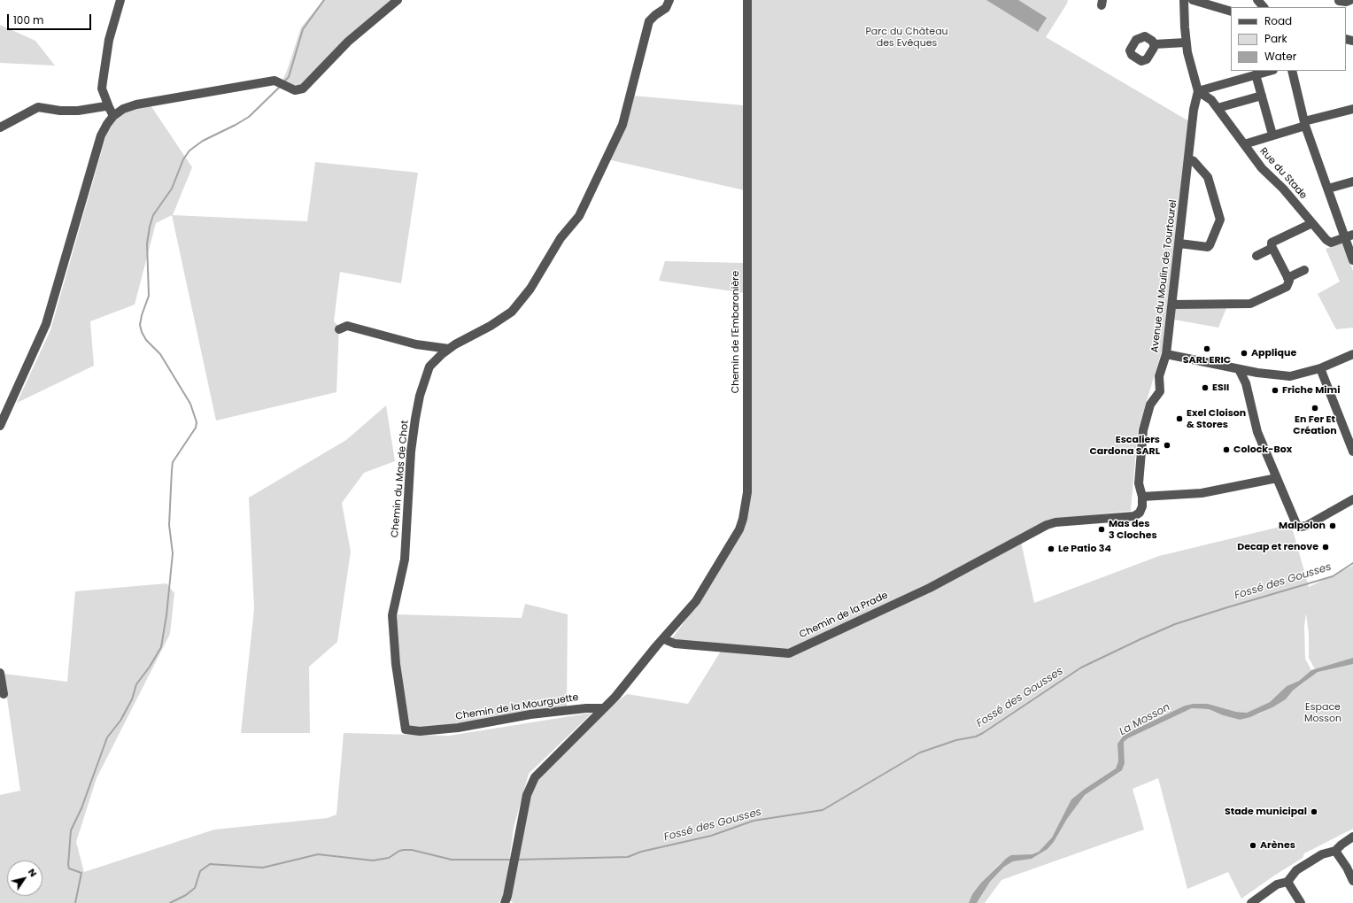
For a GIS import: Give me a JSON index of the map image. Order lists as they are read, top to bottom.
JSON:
{
  "streets": {
    "street": [
      "Rue du Stade",
      "Avenue du Moulin de Tourtourel",
      "Chemin de l'Embaronière",
      "Chemin du Mas de Chot",
      "Chemin de la Prade",
      "Chemin de la Mourguette"
    ]
  },
  "crossings": [
    ["Rue du Stade", "Avenue du Moulin de Tourtourel"],
    ["Avenue du Moulin de Tourtourel", "Chemin de la Prade"],
    ["Chemin de l'Embaronière", "Chemin de la Prade"],
    ["Chemin du Mas de Chot", "Chemin de la Mourguette"]
  ],
  "water": ["Fossé des Gousses", "La Mosson"],
  "parks": ["Parc du Château des Evêques", "Espace Mosson"],
  "places": [
    "SARL ERIC",
    "Applique",
    "ESII",
    "Friche Mimi",
    "En Fer Et Création",
    "Exel Cloison & Stores",
    "Escaliers Cardona SARL",
    "Colock-Box",
    "Malpolon",
    "Mas des 3 Cloches",
    "Decap et renove",
    "Le Patio 34",
    "Stade municipal",
    "Arènes"
  ],
  "legend": ["Road", "Park", "Water"],
  "scale_bar": "100 m",
  "north": "top right"
}
